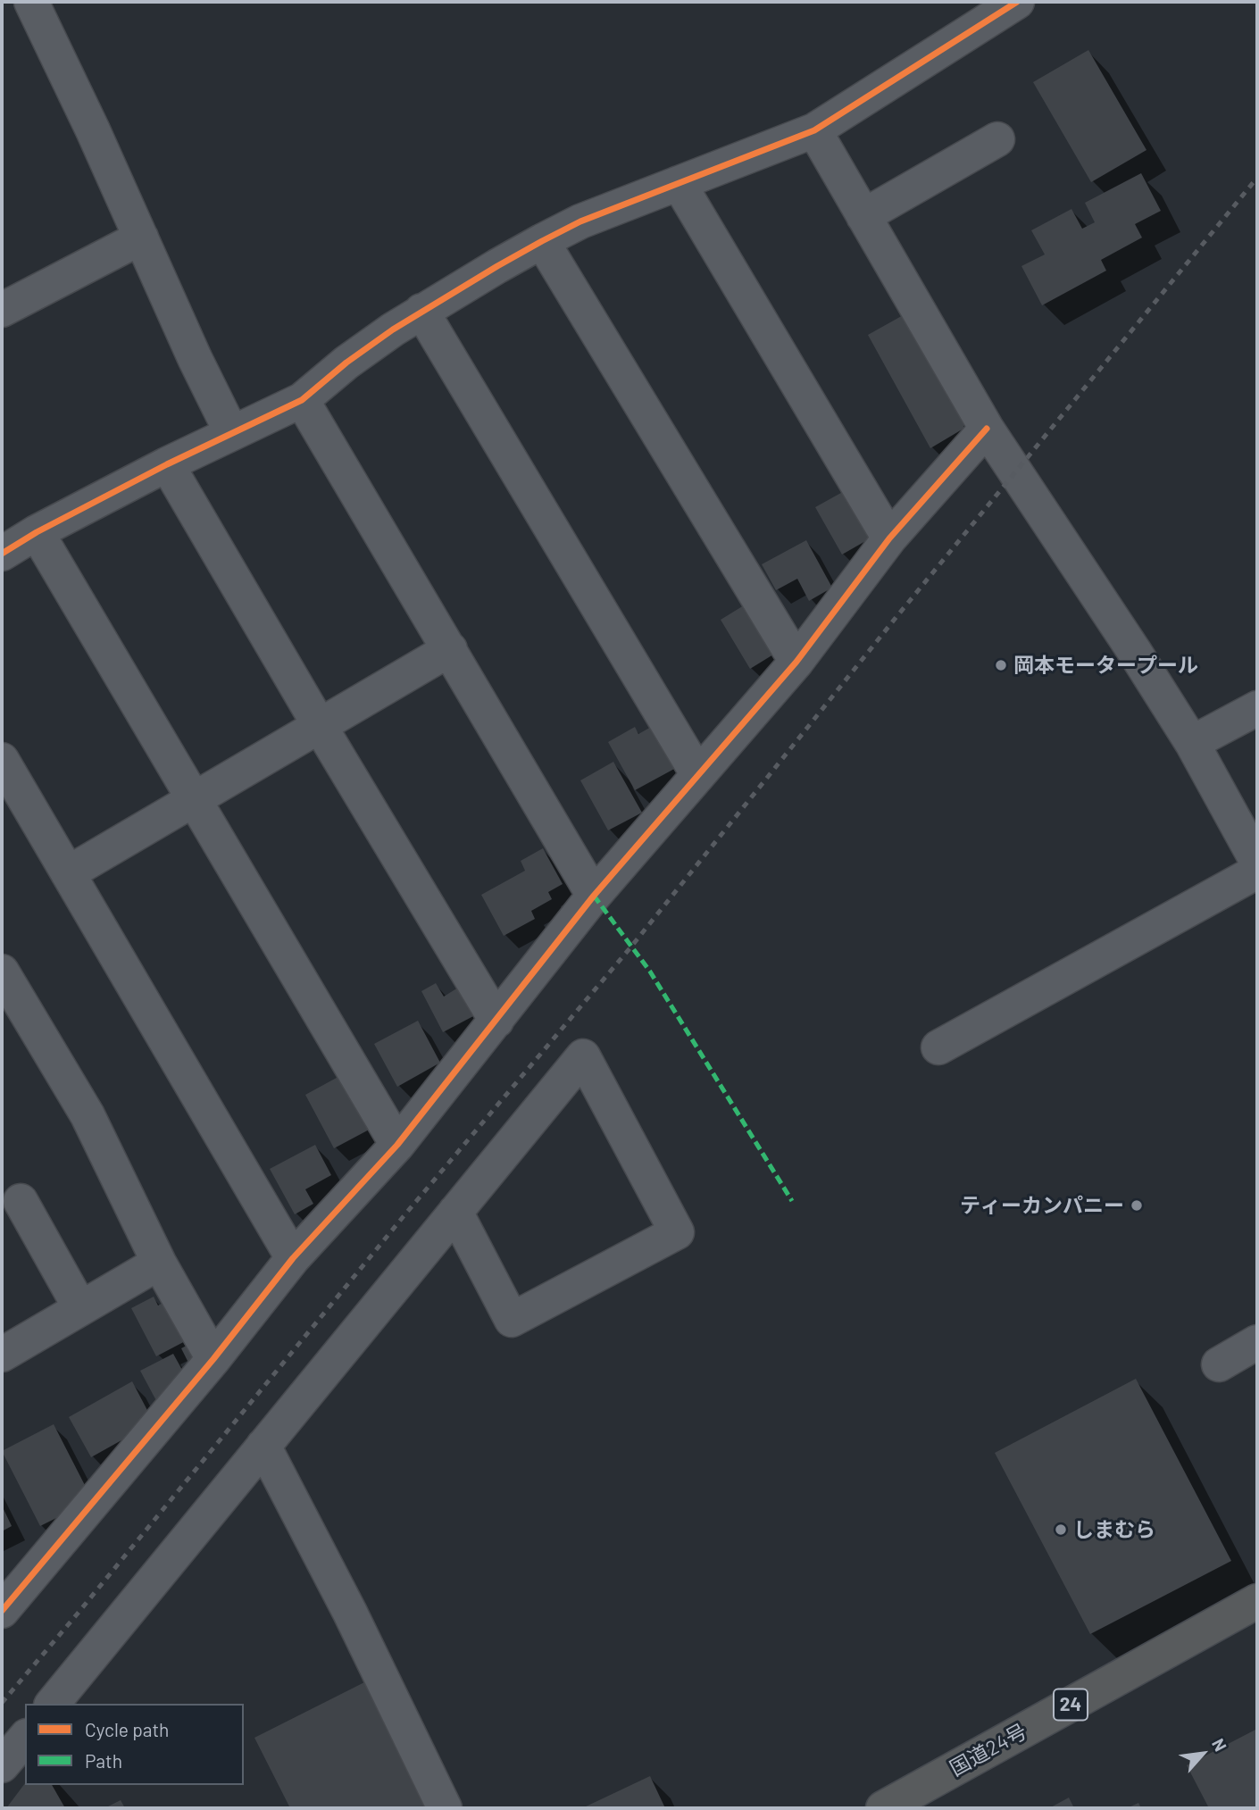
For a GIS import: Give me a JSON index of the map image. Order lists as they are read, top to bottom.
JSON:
{
  "streets": {
    "highway": ["24", "国道24号"]
  },
  "places": ["岡本モータープール", "ティーカンパニー", "しまむら"],
  "legend": ["Cycle path", "Path"],
  "north": "top right"
}
